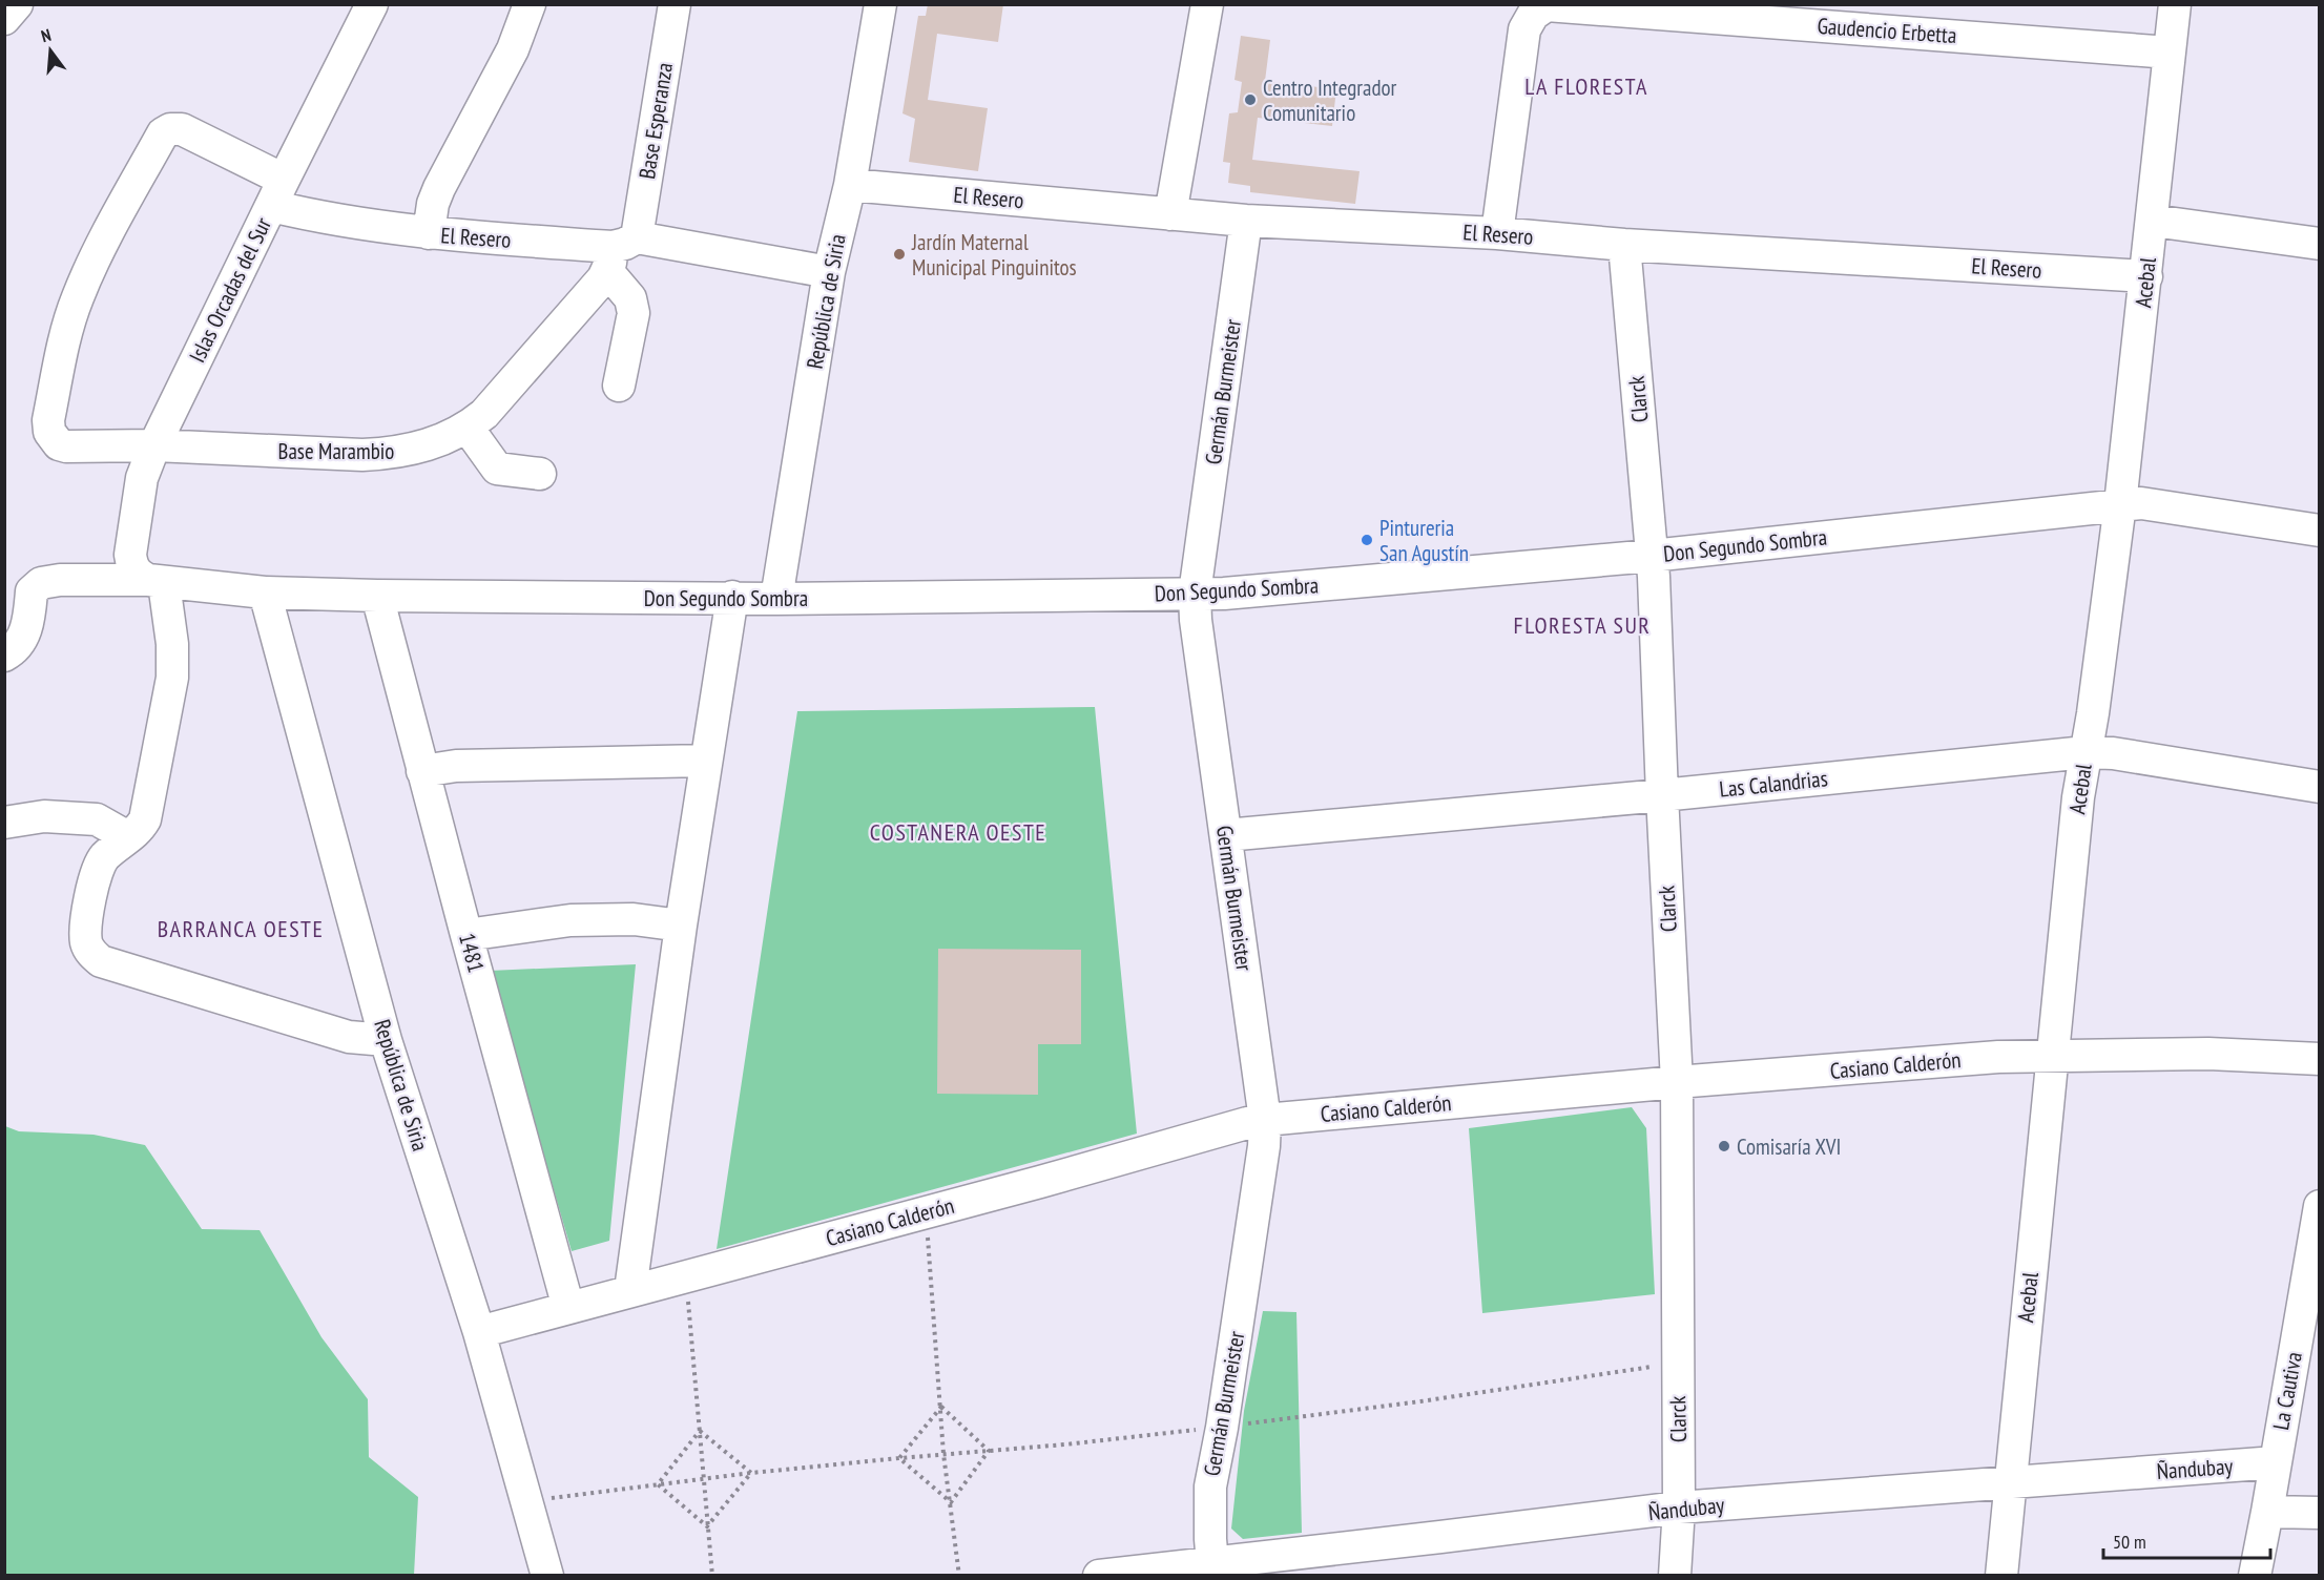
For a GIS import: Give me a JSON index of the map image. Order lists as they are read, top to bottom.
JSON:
{
  "streets": {
    "street": [
      "Gaudencio Erbetta",
      "Base Esperanza",
      "El Resero",
      "Acebal",
      "Islas Orcadas del Sur",
      "República de Siria",
      "Germán Burmeister",
      "Clarck",
      "Base Marambio",
      "Don Segundo Sombra",
      "Las Calandrias",
      "1481",
      "Casiano Calderón",
      "La Cautiva",
      "Ñandubay"
    ]
  },
  "crossings": [
    ["Gaudencio Erbetta", "El Resero"],
    ["Gaudencio Erbetta", "Acebal"],
    ["Base Esperanza", "El Resero"],
    ["Base Esperanza", "Base Marambio"],
    ["El Resero", "Acebal"],
    ["El Resero", "Islas Orcadas del Sur"],
    ["El Resero", "República de Siria"],
    ["El Resero", "Germán Burmeister"],
    ["El Resero", "Clarck"],
    ["El Resero", "Base Marambio"],
    ["Acebal", "Don Segundo Sombra"],
    ["Acebal", "Las Calandrias"],
    ["Acebal", "Casiano Calderón"],
    ["Acebal", "Ñandubay"],
    ["Islas Orcadas del Sur", "Base Marambio"],
    ["Islas Orcadas del Sur", "Don Segundo Sombra"],
    ["República de Siria", "Don Segundo Sombra"],
    ["República de Siria", "Casiano Calderón"],
    ["Germán Burmeister", "Don Segundo Sombra"],
    ["Germán Burmeister", "Las Calandrias"],
    ["Germán Burmeister", "Casiano Calderón"],
    ["Germán Burmeister", "Ñandubay"],
    ["Clarck", "Don Segundo Sombra"],
    ["Clarck", "Las Calandrias"],
    ["Clarck", "Casiano Calderón"],
    ["Clarck", "Ñandubay"],
    ["Don Segundo Sombra", "1481"],
    ["1481", "Casiano Calderón"],
    ["La Cautiva", "Ñandubay"]
  ],
  "districts": [
    "LA FLORESTA",
    "FLORESTA SUR",
    "COSTANERA OESTE",
    "BARRANCA OESTE"
  ],
  "places": [
    "Centro Integrador Comunitario",
    "Jardín Maternal Municipal Pinguinitos",
    "Pintureria San Agustín",
    "Comisaría XVI"
  ],
  "scale_bar": "50 m",
  "north": "top"
}
